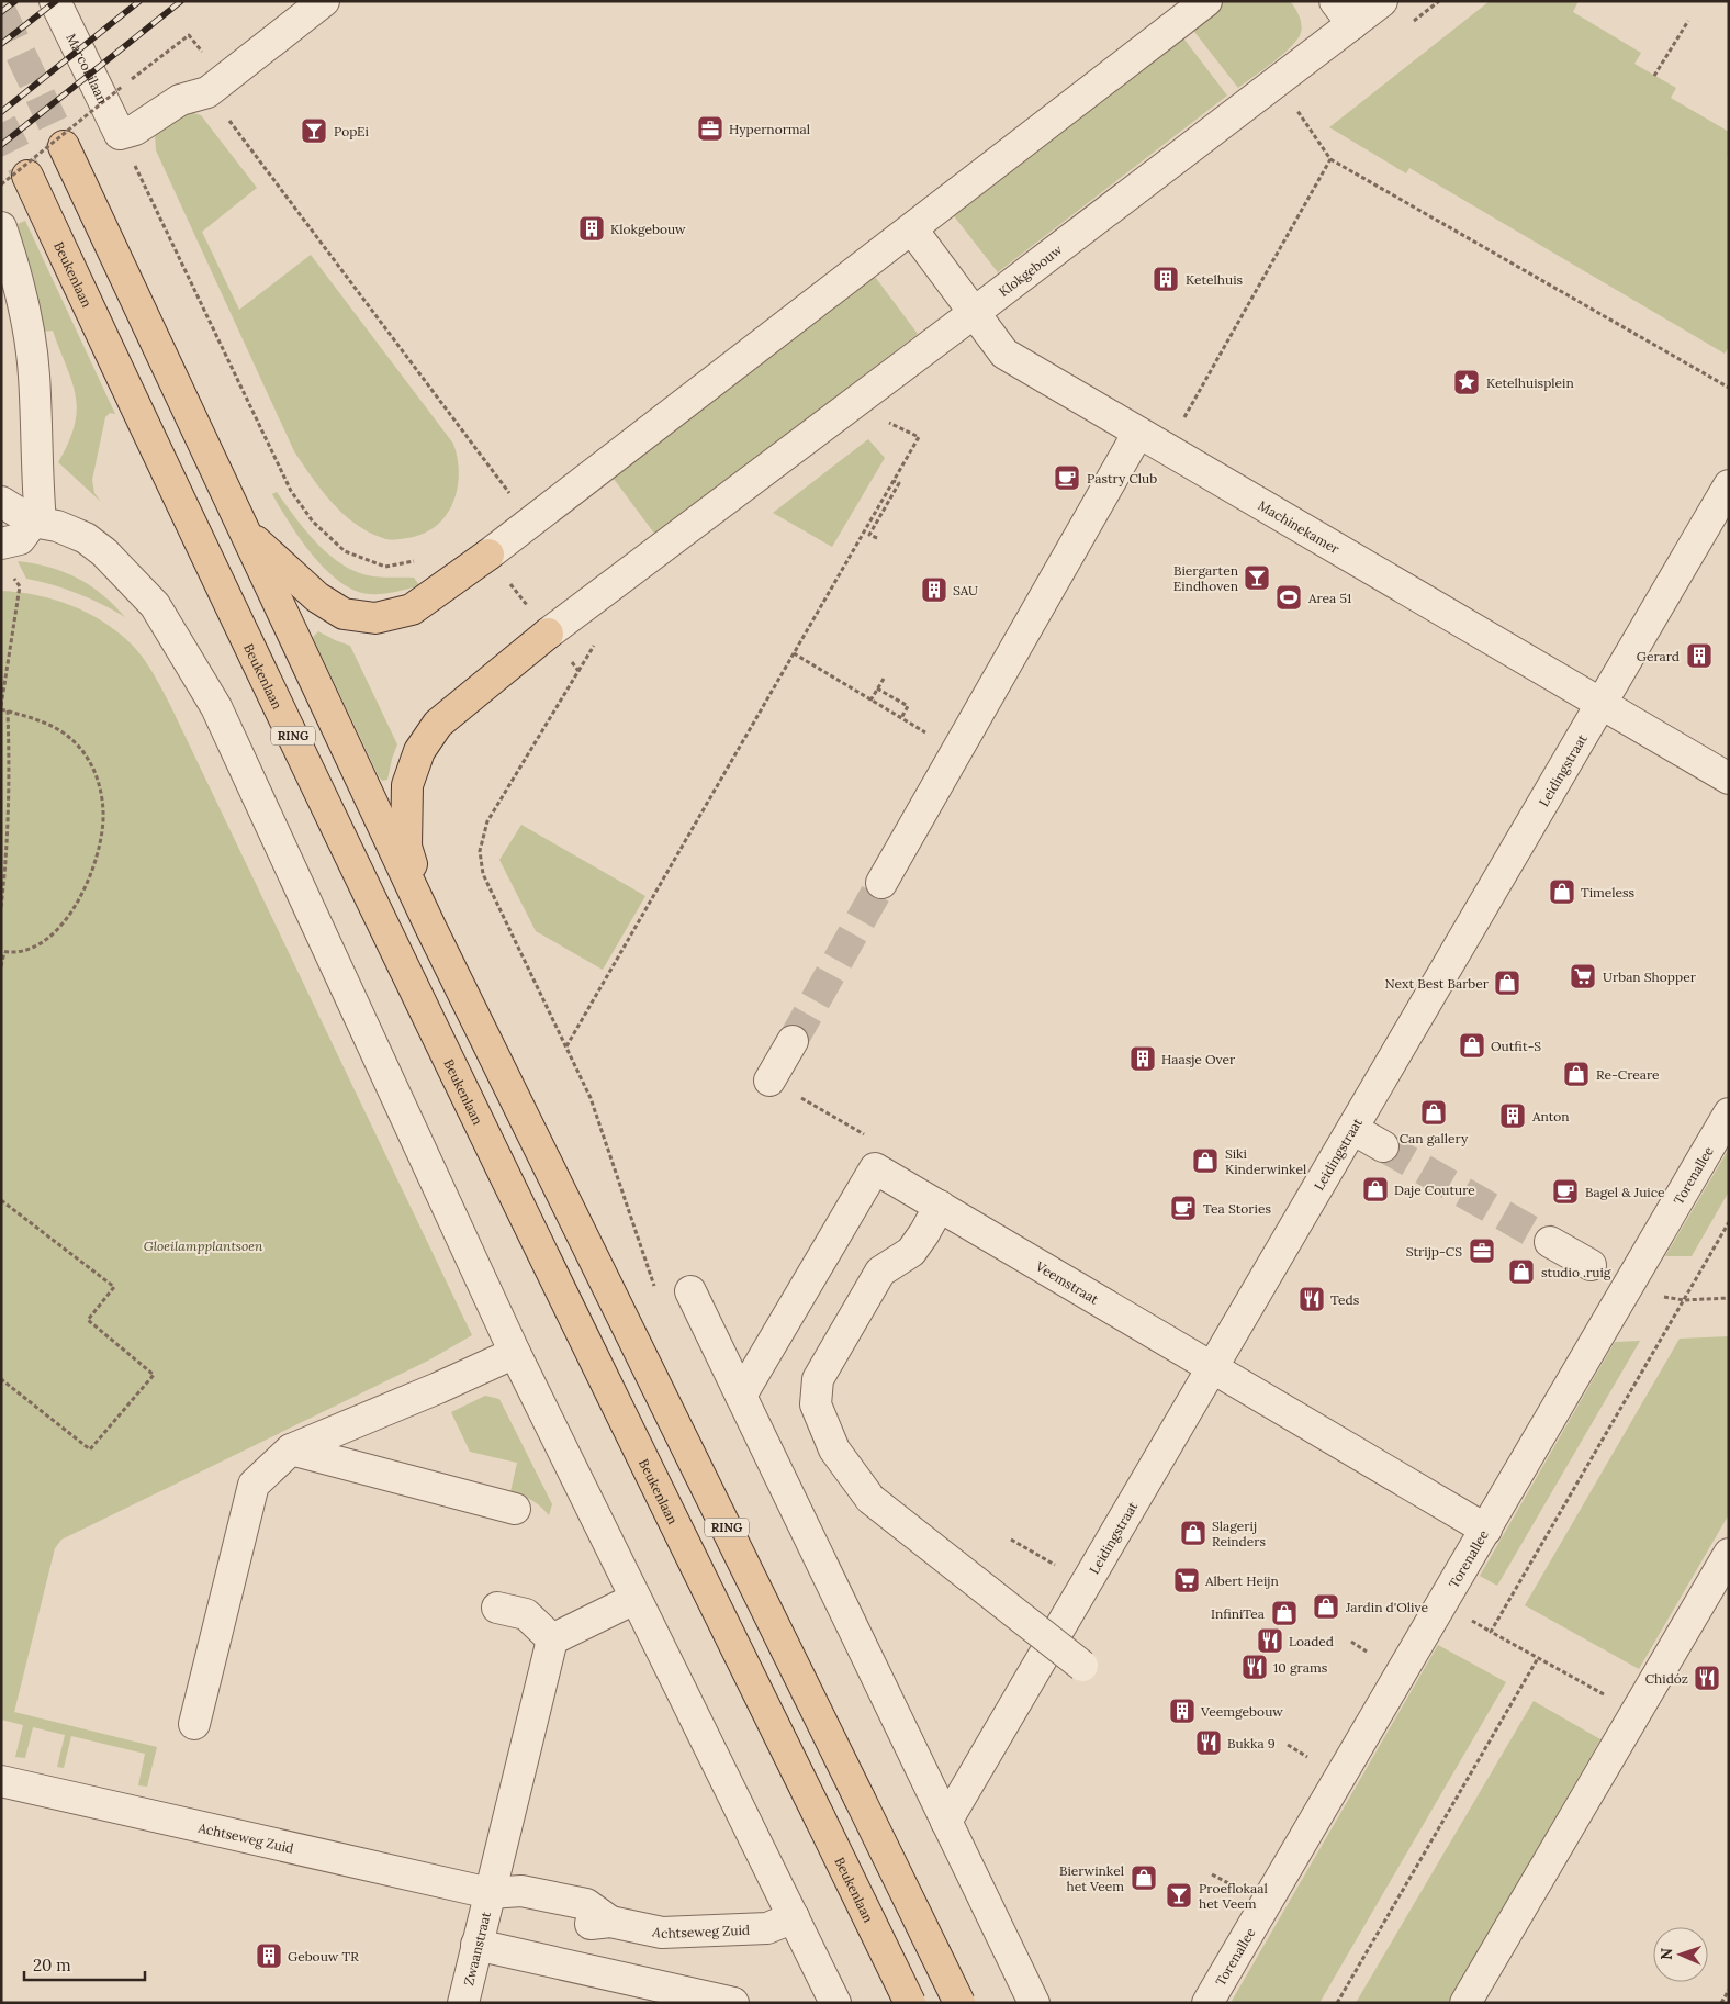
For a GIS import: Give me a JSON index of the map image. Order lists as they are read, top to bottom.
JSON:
{
  "streets": {
    "main road": ["Beukenlaan", "RING"],
    "street": [
      "Marconilaan",
      "Klokgebouw",
      "Machinekamer",
      "Leidingstraat",
      "Torenallee",
      "Veemstraat",
      "Achtseweg Zuid",
      "Zwaanstraat"
    ]
  },
  "crossings": [
    ["Klokgebouw", "Machinekamer"],
    ["Machinekamer", "Leidingstraat"],
    ["Leidingstraat", "Veemstraat"],
    ["Torenallee", "Veemstraat"],
    ["Achtseweg Zuid", "Zwaanstraat"]
  ],
  "parks": ["Gloeilampplantsoen"],
  "places": {
    "office": ["Hypernormal", "Strijp-CS"],
    "bar": ["PopEi", "Biergarten Eindhoven", "Proeflokaal het Veem"],
    "building": [
      "Klokgebouw",
      "Ketelhuis",
      "SAU",
      "Gerard",
      "Haasje Over",
      "Anton",
      "Veemgebouw",
      "Gebouw TR"
    ],
    "place": ["Ketelhuisplein"],
    "cafe": ["Pastry Club", "Bagel & Juice", "Tea Stories"],
    "sports": ["Area 51"],
    "shop": [
      "Timeless",
      "Next Best Barber",
      "Outfit-S",
      "Re-Creare",
      "Can gallery",
      "Siki Kinderwinkel",
      "Daje Couture",
      "studio .ruig",
      "Slagerij Reinders",
      "Jardin d'Olive",
      "InfiniTea",
      "Bierwinkel het Veem"
    ],
    "supermarket": ["Urban Shopper", "Albert Heijn"],
    "restaurant": [
      "Teds",
      "Loaded",
      "10 grams",
      "Chidóz",
      "Bukka 9"
    ]
  },
  "scale_bar": "20 m",
  "north": "left"
}
